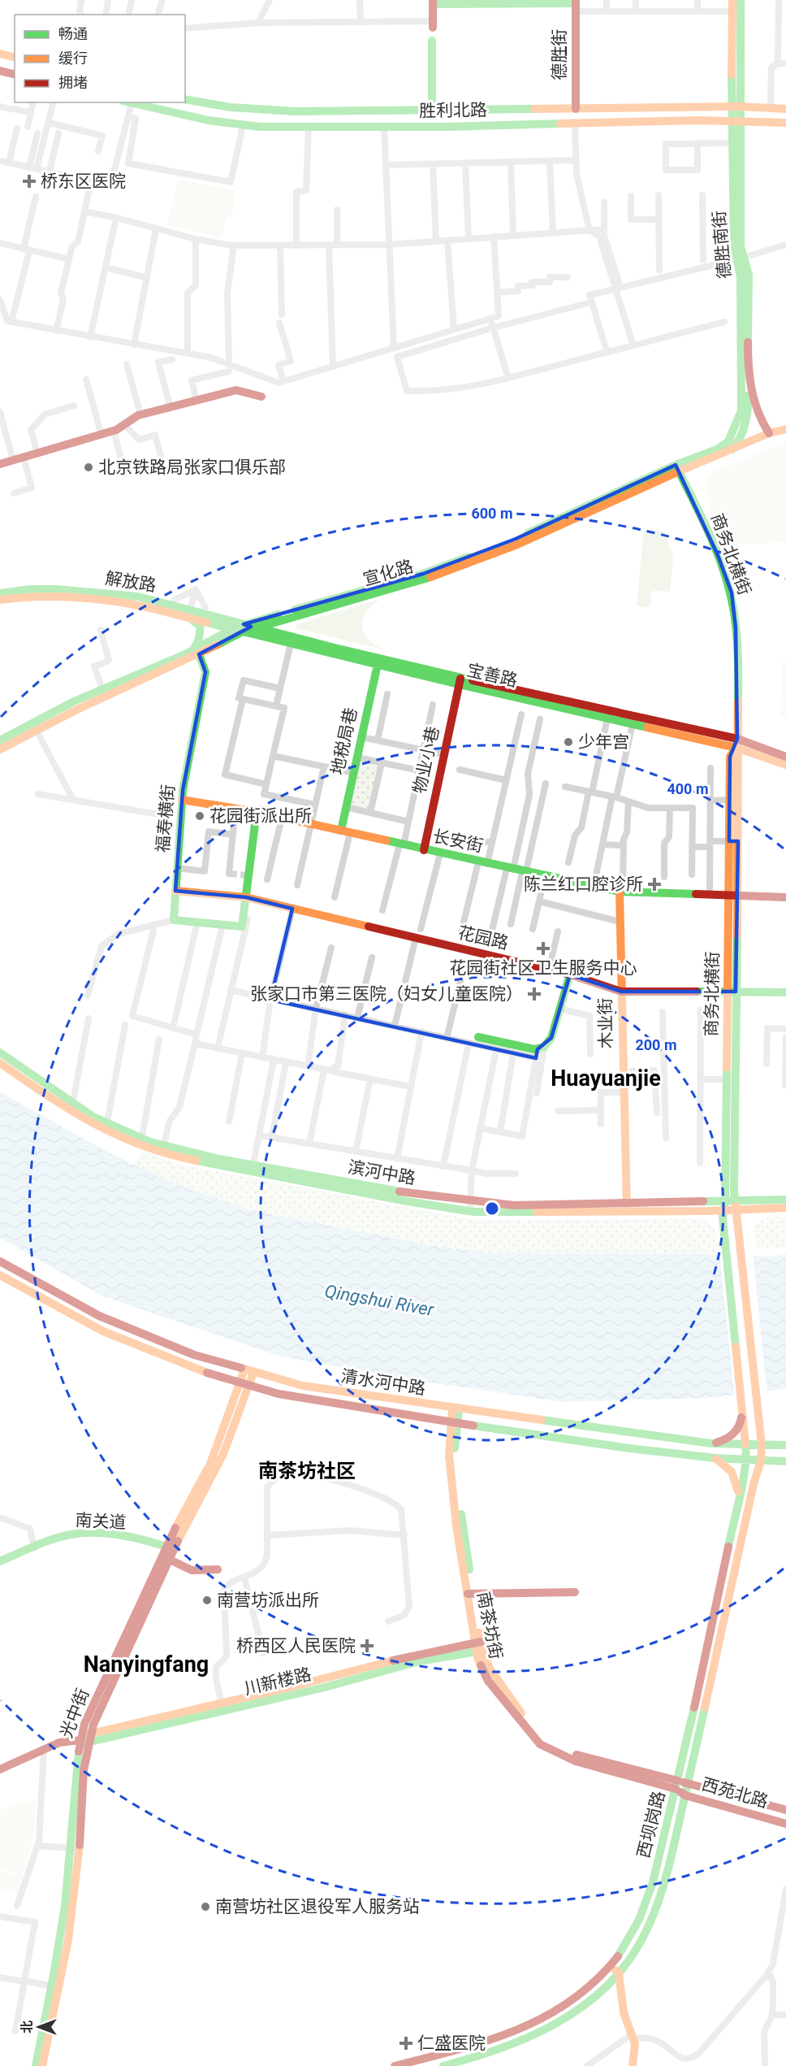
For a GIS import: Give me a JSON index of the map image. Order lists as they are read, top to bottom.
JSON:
{
  "streets": {
    "main road": [
      "德胜街",
      "胜利北路",
      "德胜南街",
      "商务北横街",
      "宣化路",
      "解放路",
      "宝善路",
      "地税局巷",
      "物业小巷",
      "福寿横街",
      "长安街",
      "花园路",
      "木业街",
      "滨河中路",
      "清水河中路",
      "南关道",
      "南茶坊街",
      "川新楼路",
      "光中街",
      "西苑北路",
      "西坝岗路"
    ]
  },
  "crossings": [
    ["德胜街", "胜利北路"],
    ["胜利北路", "德胜南街"],
    ["德胜南街", "宣化路"],
    ["商务北横街", "宣化路"],
    ["商务北横街", "宝善路"],
    ["商务北横街", "长安街"],
    ["商务北横街", "花园路"],
    ["商务北横街", "滨河中路"],
    ["宣化路", "解放路"],
    ["宣化路", "宝善路"],
    ["宣化路", "福寿横街"],
    ["解放路", "宝善路"],
    ["宝善路", "地税局巷"],
    ["宝善路", "物业小巷"],
    ["地税局巷", "长安街"],
    ["物业小巷", "长安街"],
    ["福寿横街", "长安街"],
    ["福寿横街", "花园路"],
    ["长安街", "木业街"],
    ["花园路", "木业街"],
    ["木业街", "滨河中路"],
    ["清水河中路", "南茶坊街"],
    ["清水河中路", "光中街"],
    ["清水河中路", "西坝岗路"],
    ["南关道", "光中街"],
    ["南茶坊街", "川新楼路"],
    ["南茶坊街", "西苑北路"],
    ["南茶坊街", "西坝岗路"],
    ["川新楼路", "光中街"],
    ["西苑北路", "西坝岗路"]
  ],
  "districts": ["Huayuanjie", "南茶坊社区", "Nanyingfang"],
  "water": ["Qingshui River"],
  "places": {
    "health": [
      "桥东区医院",
      "陈兰红口腔诊所",
      "花园街社区卫生服务中心",
      "张家口市第三医院（妇女儿童医院）",
      "桥西区人民医院",
      "仁盛医院"
    ],
    "other": [
      "北京铁路局张家口俱乐部",
      "少年宫",
      "花园街派出所",
      "南营坊派出所",
      "南营坊社区退役军人服务站"
    ]
  },
  "legend": ["畅通", "缓行", "拥堵"],
  "north": "left",
  "rings": ["600 m", "400 m", "200 m"]
}
